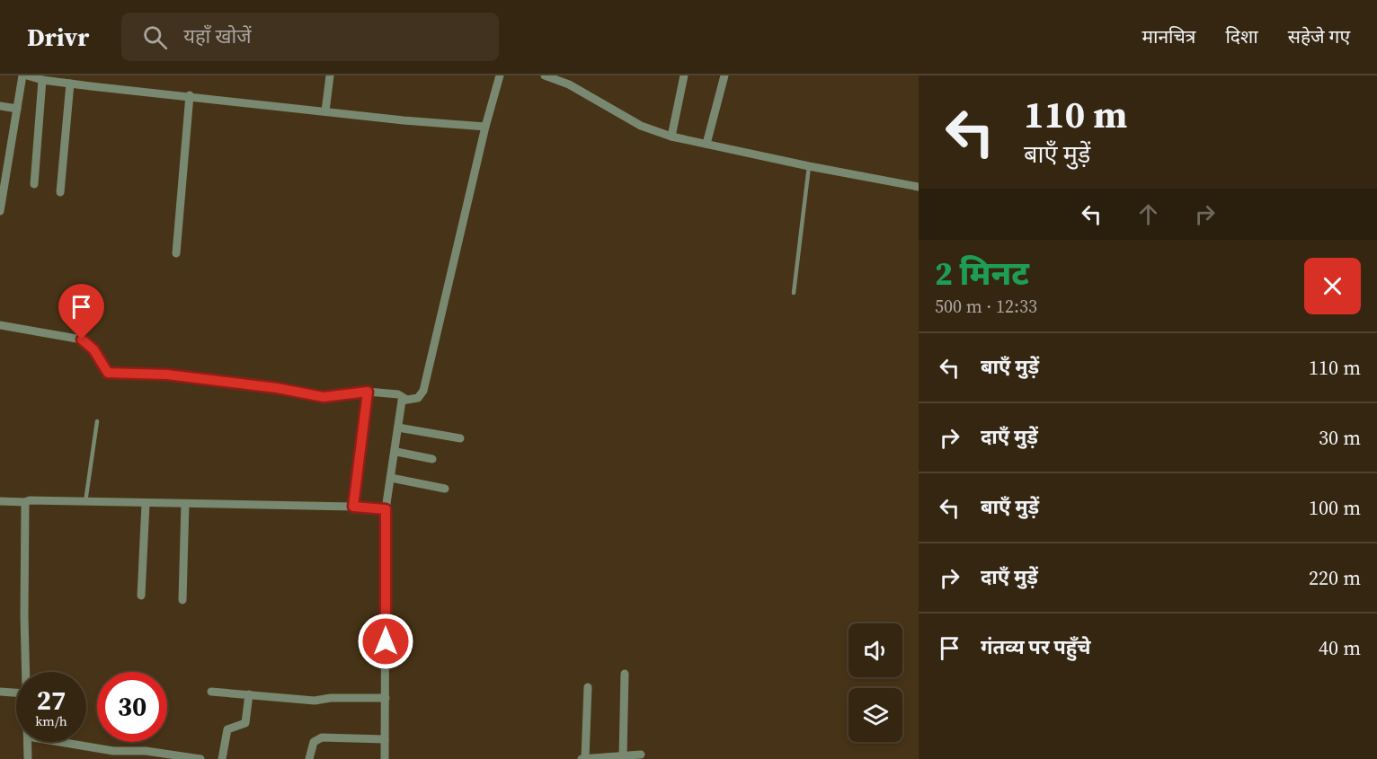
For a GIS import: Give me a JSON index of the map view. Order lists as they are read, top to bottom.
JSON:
{
  "page": {
    "header": "Drivr",
    "search": "यहाँ खोजें",
    "nav": ["मानचित्र", "दिशा", "सहेजे गए"],
    "turn": ["110 m", "बाएँ मुड़ें"],
    "heading": ["2 मिनट", "500 m · 12:33"],
    "list": [
      {
        "name": "बाएँ मुड़ें",
        "value": "110 m"
      },
      {
        "name": "दाएँ मुड़ें",
        "value": "30 m"
      },
      {
        "name": "बाएँ मुड़ें",
        "value": "100 m"
      },
      {
        "name": "दाएँ मुड़ें",
        "value": "220 m"
      },
      {
        "name": "गंतव्य पर पहुँचे",
        "value": "40 m"
      }
    ],
    "speed": "27 km/h",
    "limit": "30"
  }
}
